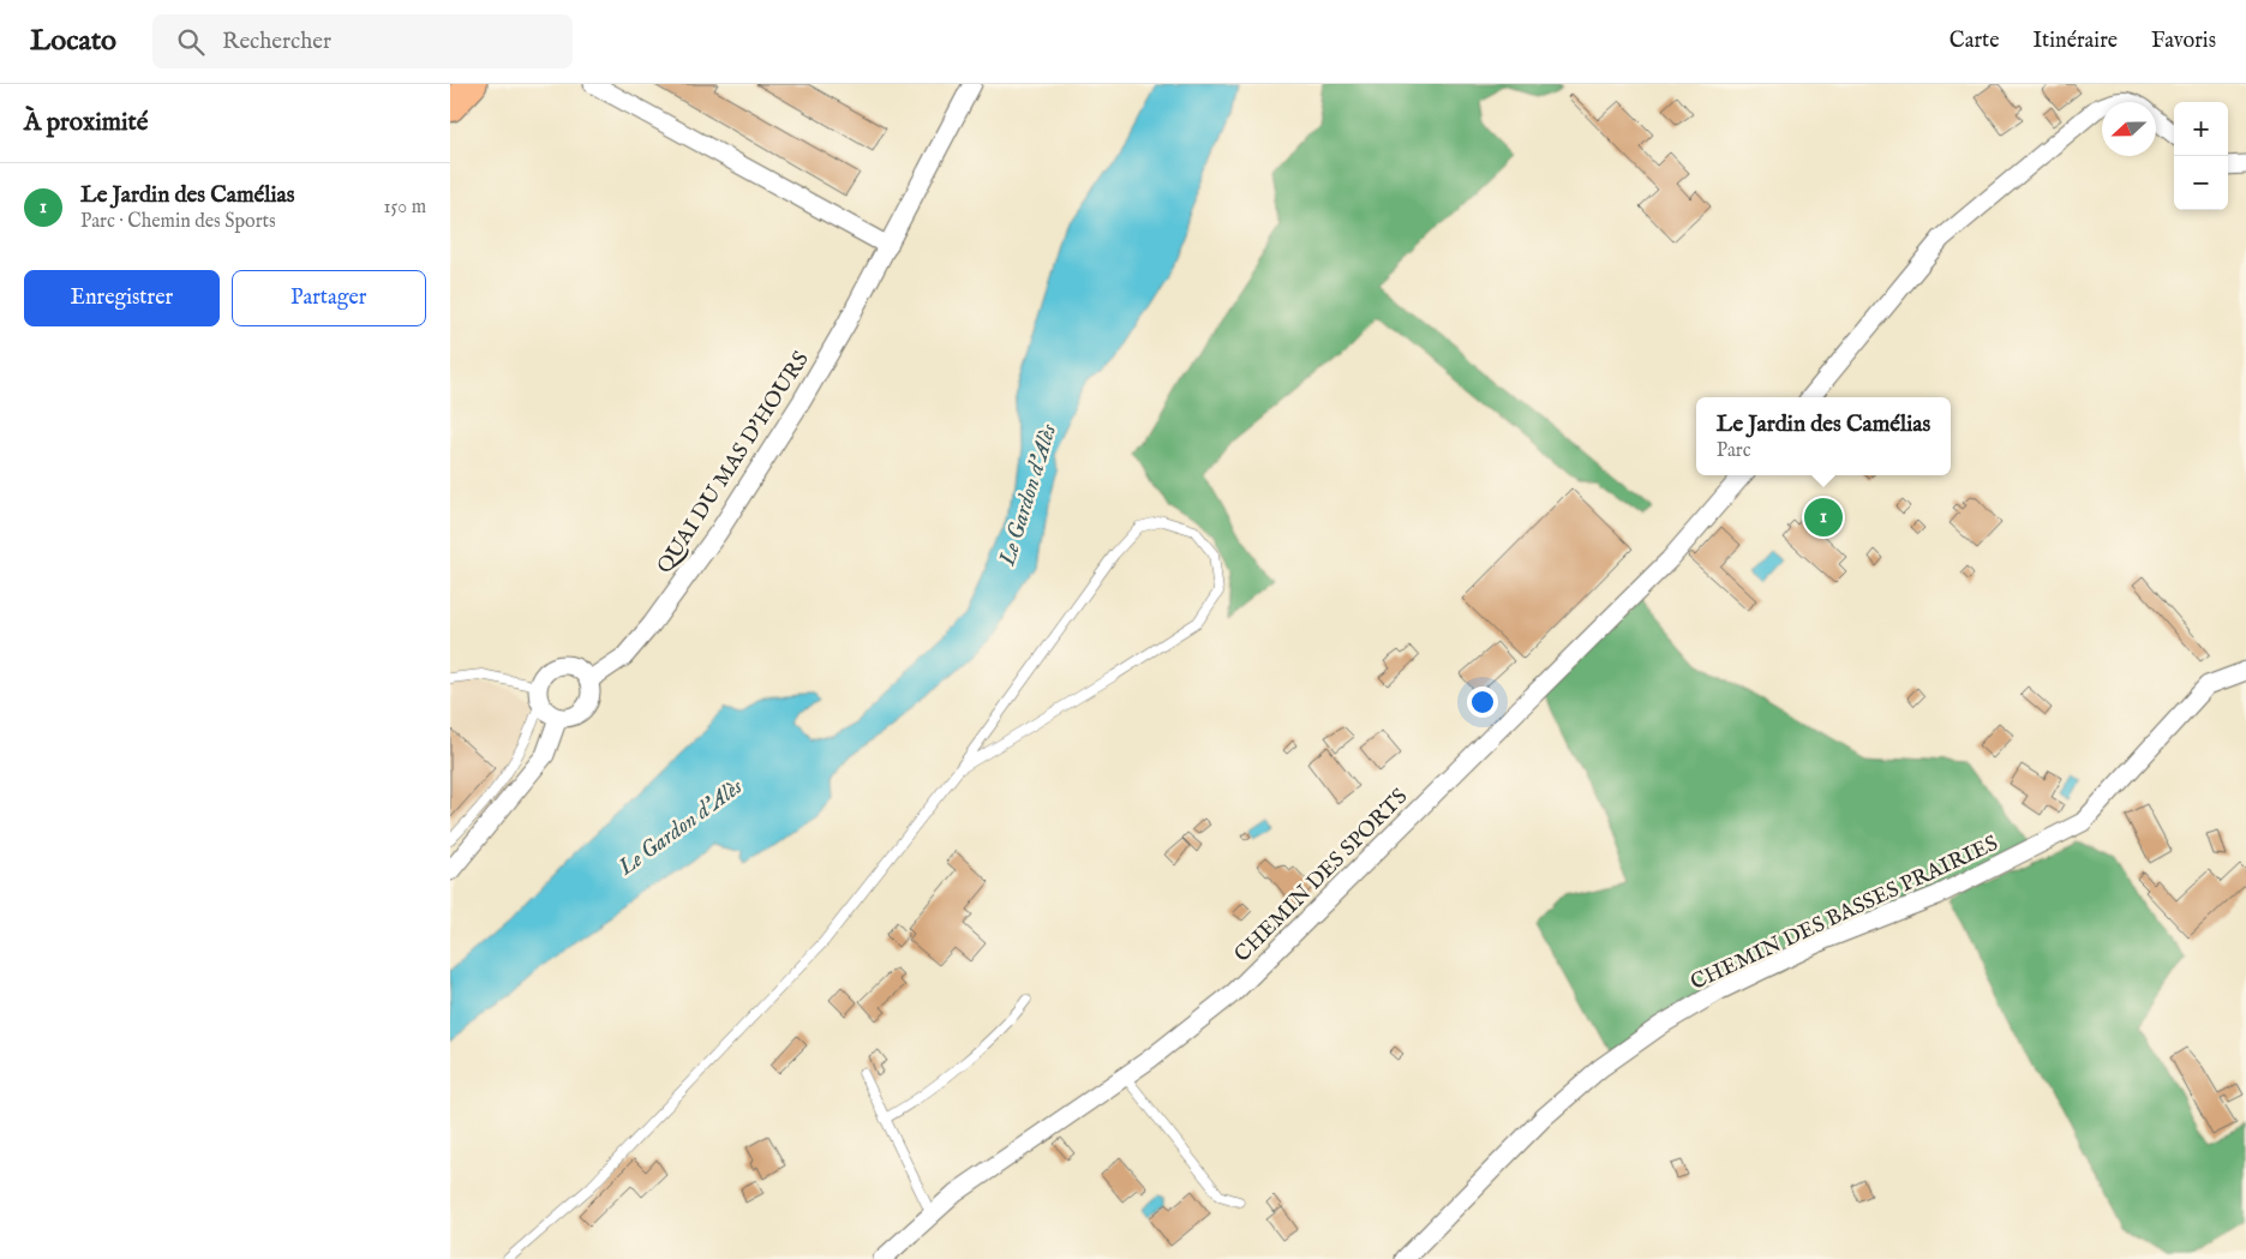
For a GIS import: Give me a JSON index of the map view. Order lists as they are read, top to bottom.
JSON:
{
  "streets": {
    "street": ["QUAI DU MAS D'HOURS", "CHEMIN DES SPORTS", "CHEMIN DES BASSES PRAIRIES"]
  },
  "water": ["Le Gardon d'Alès"],
  "north": "left",
  "page": {
    "header": "Locato",
    "search": "Rechercher",
    "nav": ["Carte", "Itinéraire", "Favoris"],
    "heading": "À proximité",
    "map_buttons": ["+", "−"],
    "list": [
      {
        "mark": "1",
        "name": "Le Jardin des Camélias",
        "note": "Parc · Chemin des Sports",
        "value": "150 m"
      }
    ],
    "buttons": ["Enregistrer", "Partager"],
    "popup": ["Le Jardin des Camélias", "Parc"],
    "pins": "1"
  }
}
